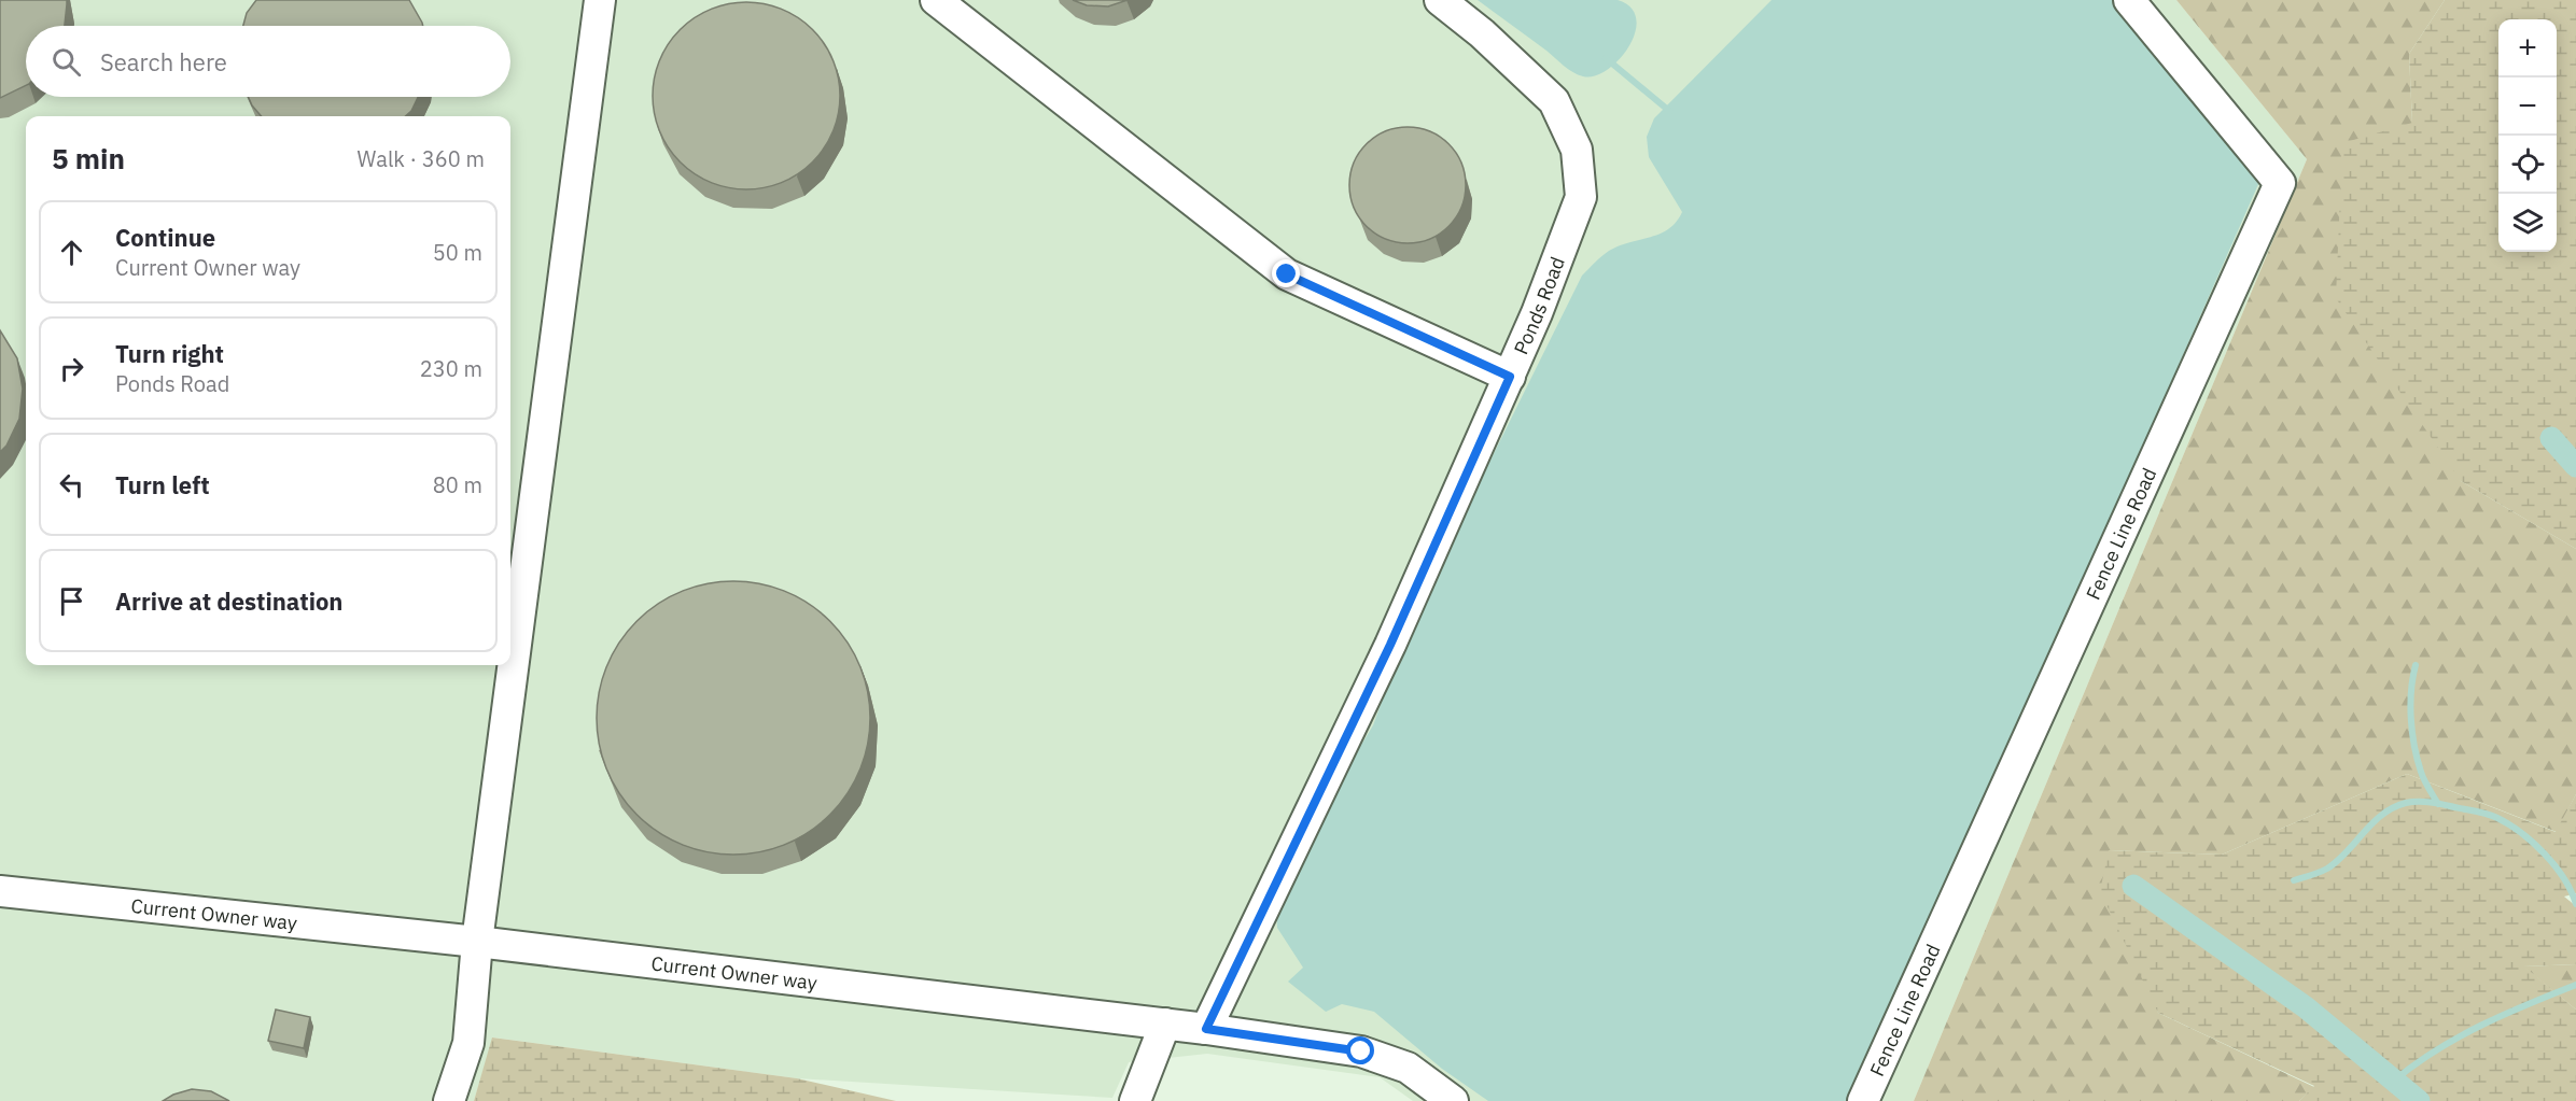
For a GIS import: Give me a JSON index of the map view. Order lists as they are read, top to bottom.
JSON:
{
  "streets": {
    "street": ["Ponds Road", "Fence Line Road", "Current Owner way"]
  },
  "crossings": [
    ["Ponds Road", "Current Owner way"]
  ],
  "page": {
    "map_buttons": ["+", "−"],
    "search": "Search here",
    "heading": ["5 min", "Walk · 360 m"],
    "list": [
      ["Continue", "Current Owner way", "50 m"],
      ["Turn right", "Ponds Road", "230 m"],
      ["Turn left", "80 m"],
      "Arrive at destination"
    ]
  }
}
